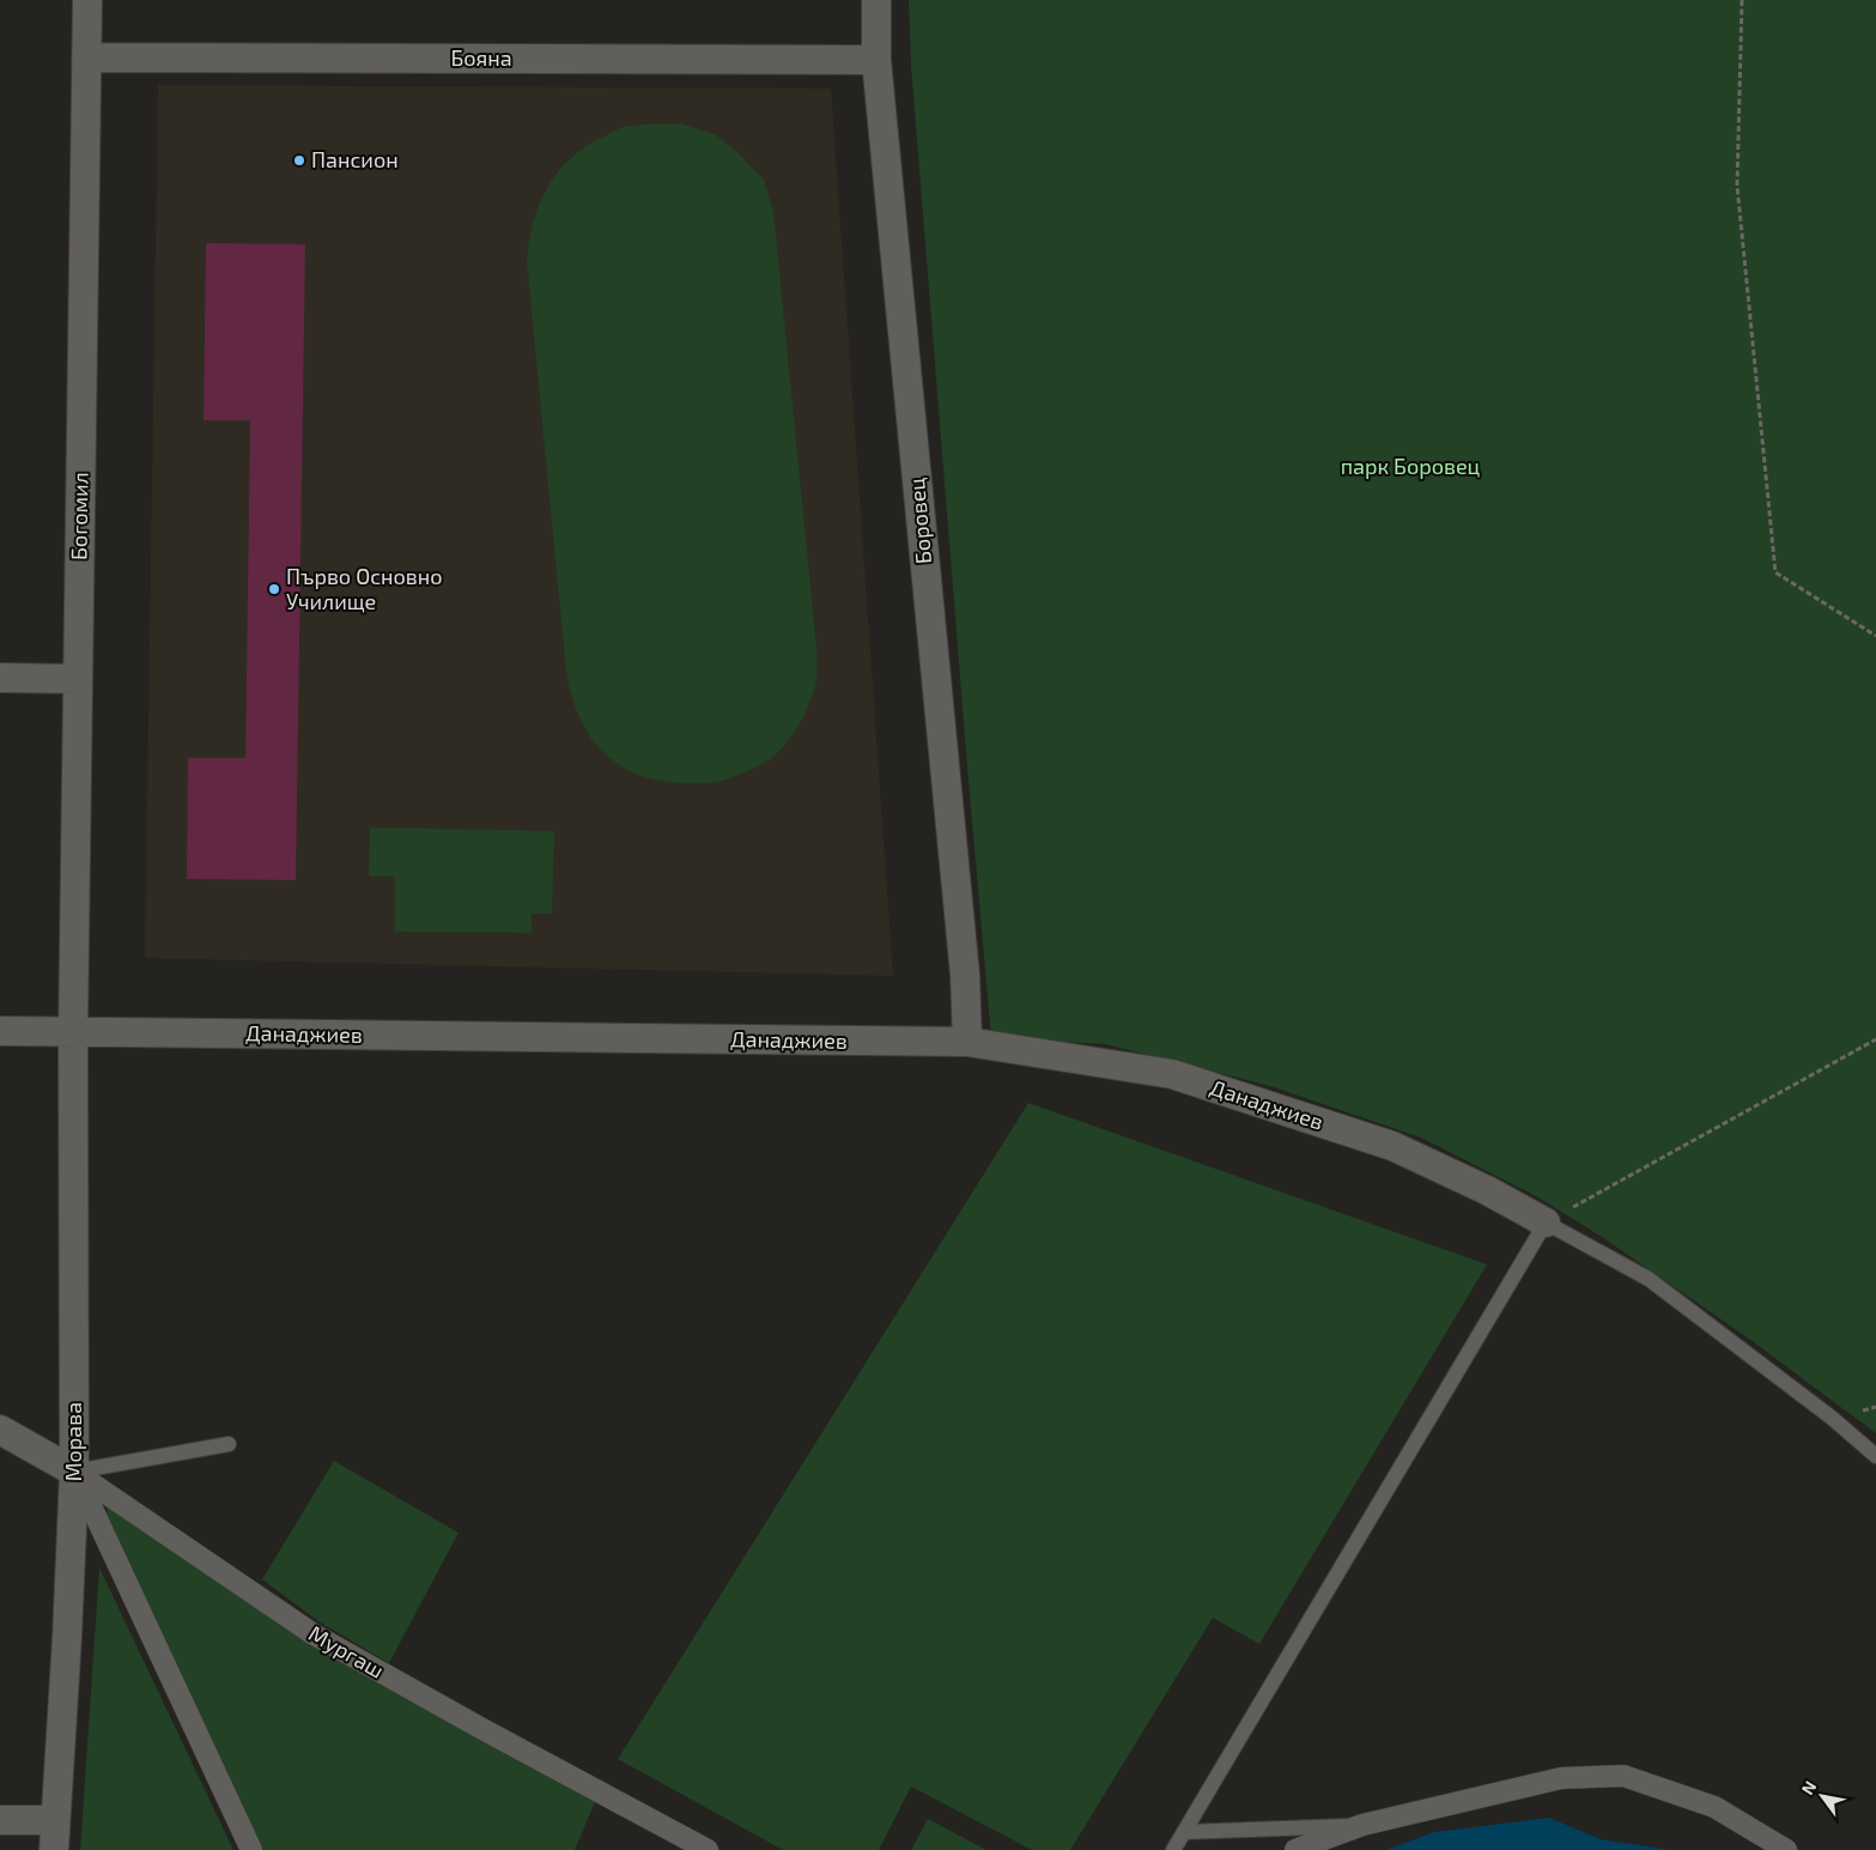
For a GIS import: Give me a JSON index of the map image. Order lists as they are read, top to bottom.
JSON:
{
  "streets": {
    "street": [
      "Бояна",
      "Богомил",
      "Боровец",
      "Данаджиев",
      "Морава",
      "Мургаш"
    ]
  },
  "crossings": [
    ["Бояна", "Богомил"],
    ["Бояна", "Боровец"],
    ["Богомил", "Данаджиев"],
    ["Богомил", "Морава"],
    ["Боровец", "Данаджиев"],
    ["Данаджиев", "Морава"],
    ["Морава", "Мургаш"]
  ],
  "parks": ["парк Боровец"],
  "places": ["Пансион", "Първо Основно Училище"],
  "north": "top left"
}
